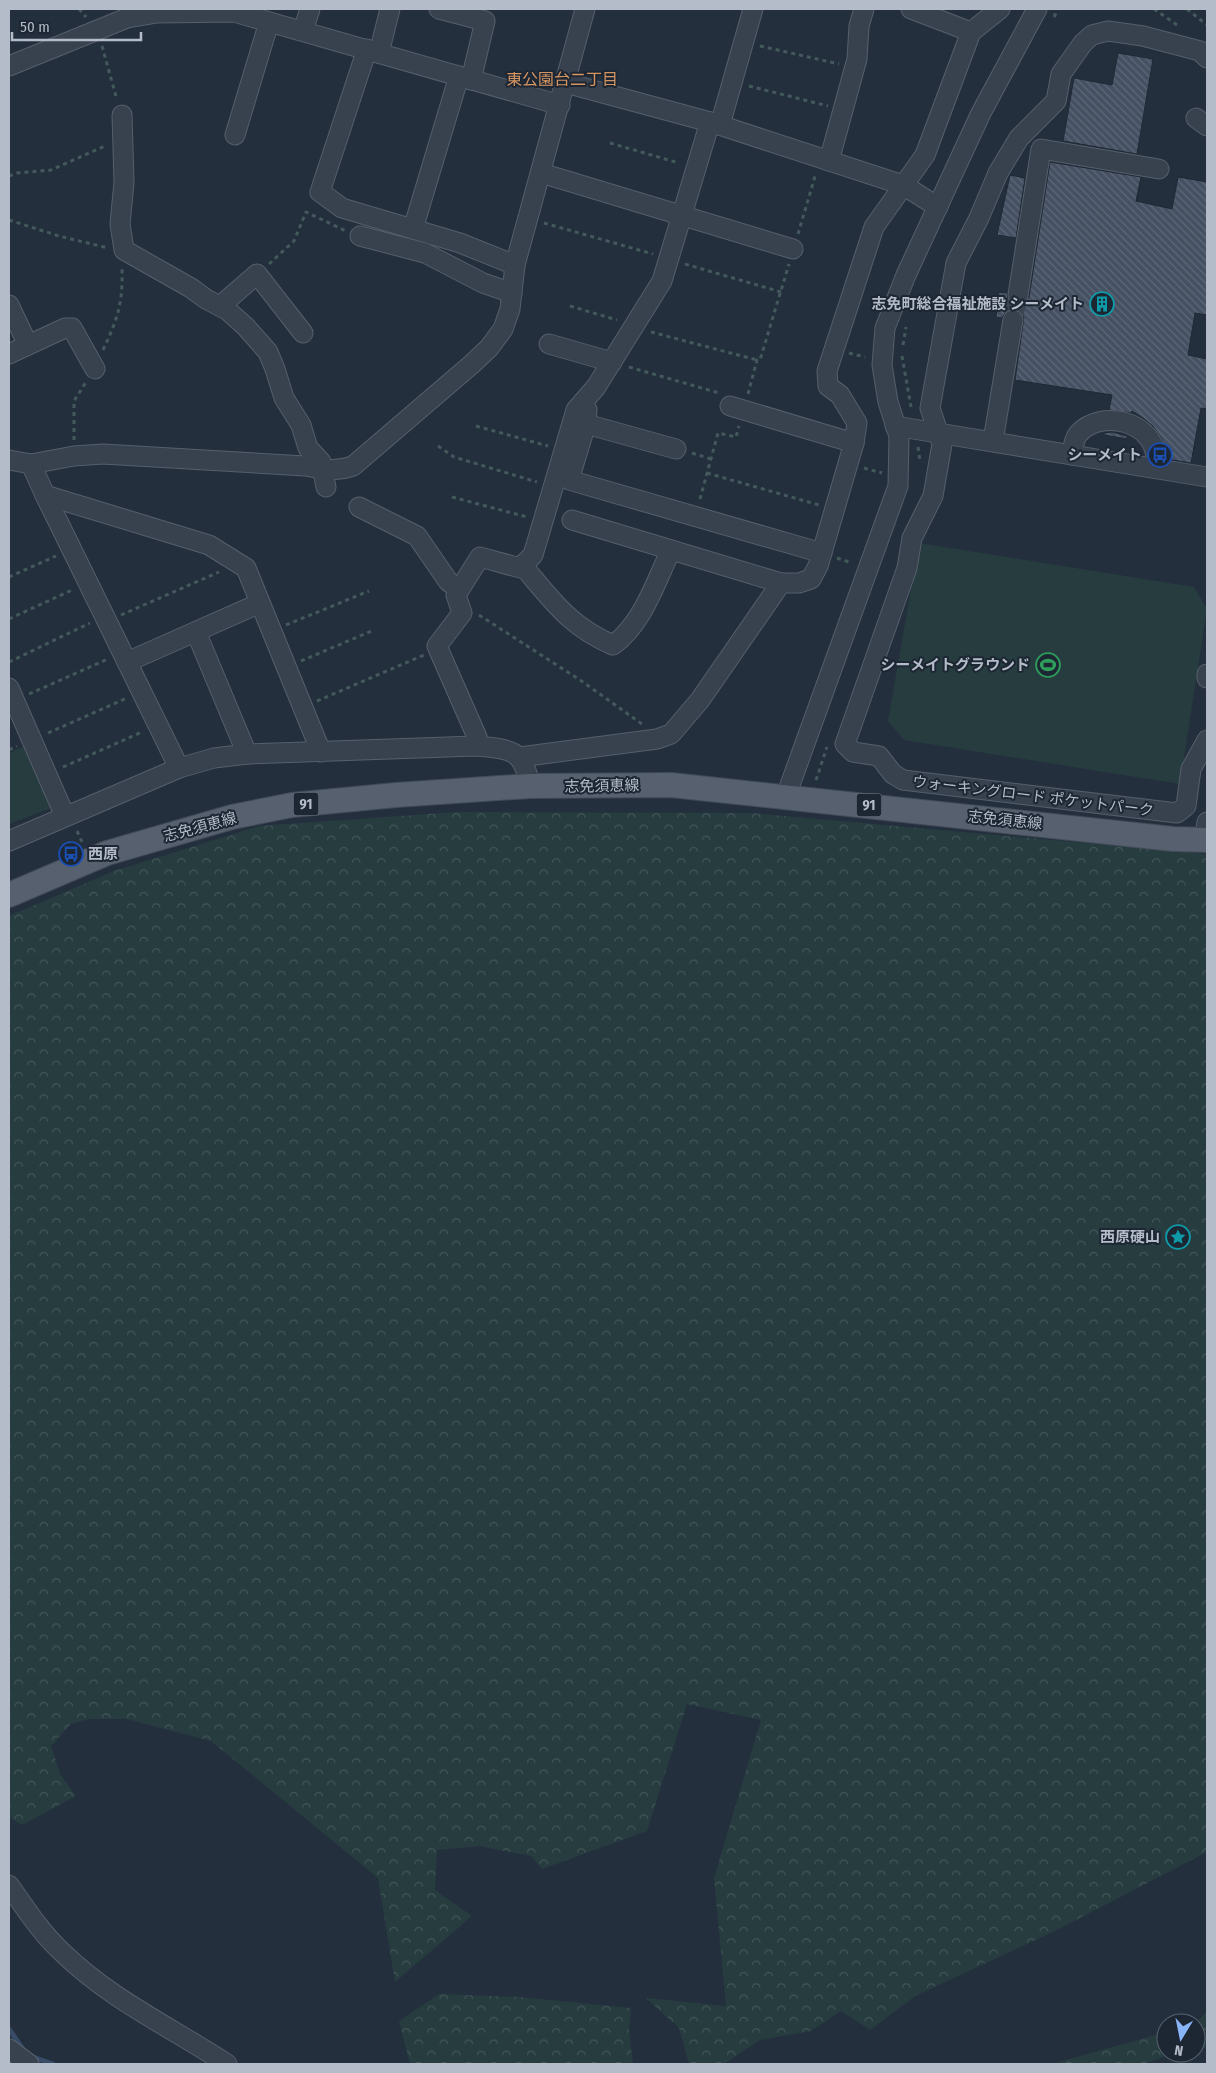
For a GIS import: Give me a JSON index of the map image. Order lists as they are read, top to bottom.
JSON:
{
  "streets": {
    "main road": ["志免須恵線", "91"],
    "street": ["ウォーキングロード ポケットパーク"]
  },
  "districts": ["東公園台二丁目"],
  "places": {
    "building": ["志免町総合福祉施設 シーメイト"],
    "bus stop": ["シーメイト", "西原"],
    "sports": ["シーメイトグラウンド"],
    "place": ["西原硬山"]
  },
  "scale_bar": "50 m",
  "north": "bottom"
}
